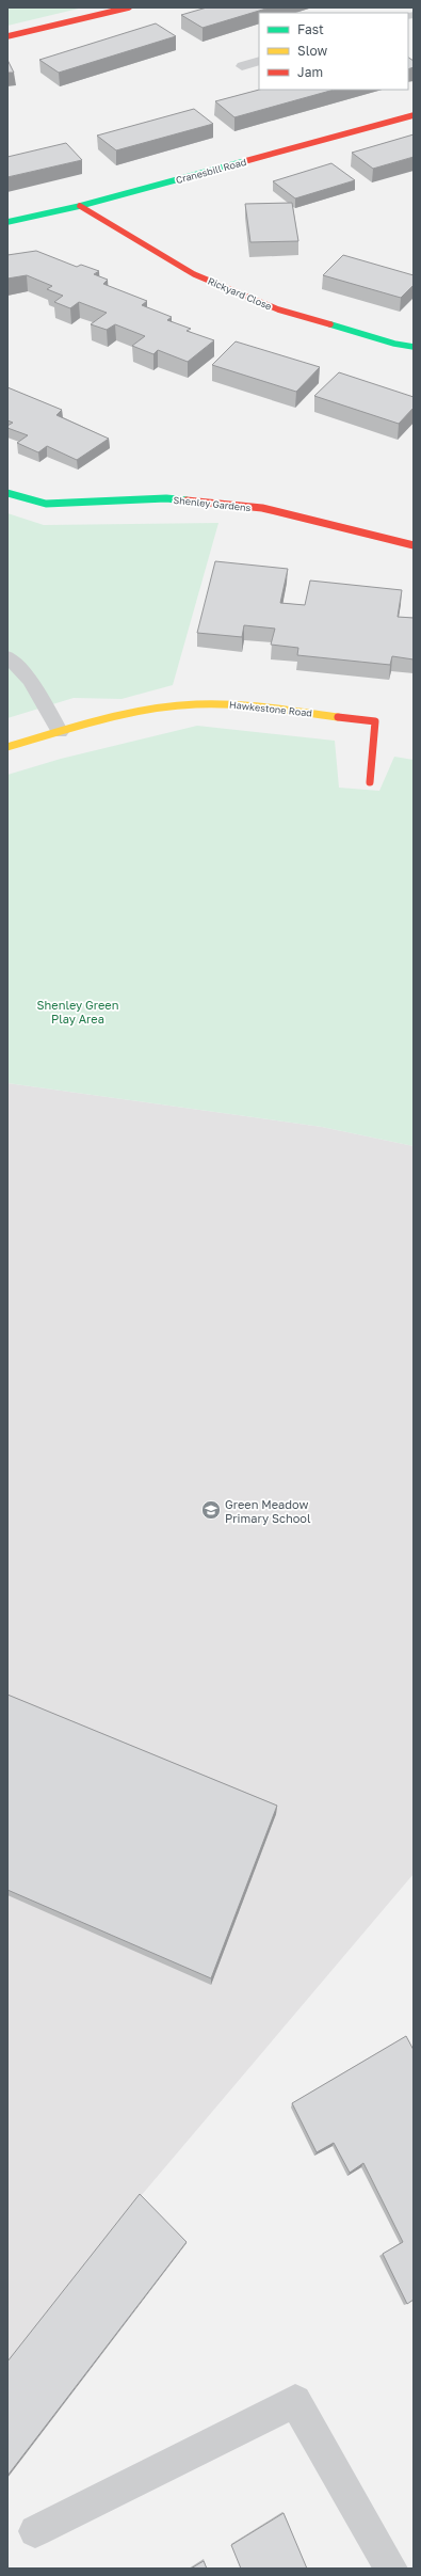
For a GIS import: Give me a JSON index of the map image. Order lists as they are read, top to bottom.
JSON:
{
  "streets": {
    "street": [
      "Cranesbill Road",
      "Rickyard Close",
      "Shenley Gardens",
      "Hawkestone Road"
    ]
  },
  "crossings": [
    ["Cranesbill Road", "Rickyard Close"]
  ],
  "parks": ["Shenley Green Play Area"],
  "places": {
    "school or university": ["Green Meadow Primary School"]
  },
  "legend": ["Fast", "Slow", "Jam"]
}
